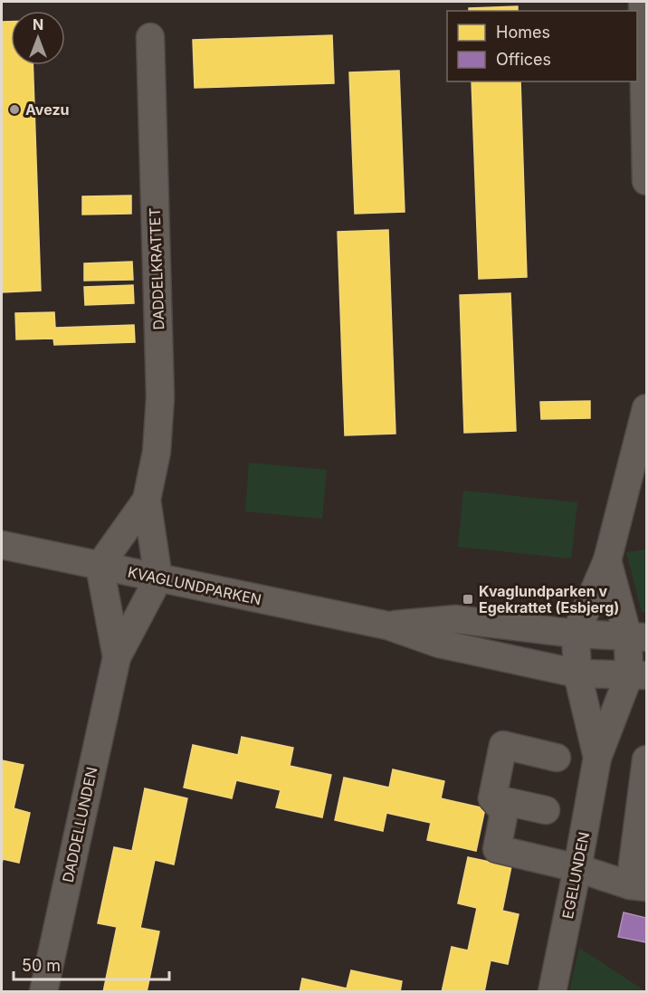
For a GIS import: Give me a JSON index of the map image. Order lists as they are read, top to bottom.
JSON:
{
  "streets": {
    "street": [
      "DADDELKRATTET",
      "KVAGLUNDPARKEN",
      "DADDELLUNDEN",
      "EGELUNDEN"
    ]
  },
  "crossings": [
    ["DADDELKRATTET", "KVAGLUNDPARKEN"],
    ["DADDELKRATTET", "DADDELLUNDEN"],
    ["KVAGLUNDPARKEN", "DADDELLUNDEN"],
    ["KVAGLUNDPARKEN", "EGELUNDEN"]
  ],
  "places": {
    "other": ["Avezu"],
    "transit": ["Kvaglundparken v Egekrattet (Esbjerg)"]
  },
  "legend": ["Homes", "Offices"],
  "scale_bar": "50 m",
  "north": "top"
}
